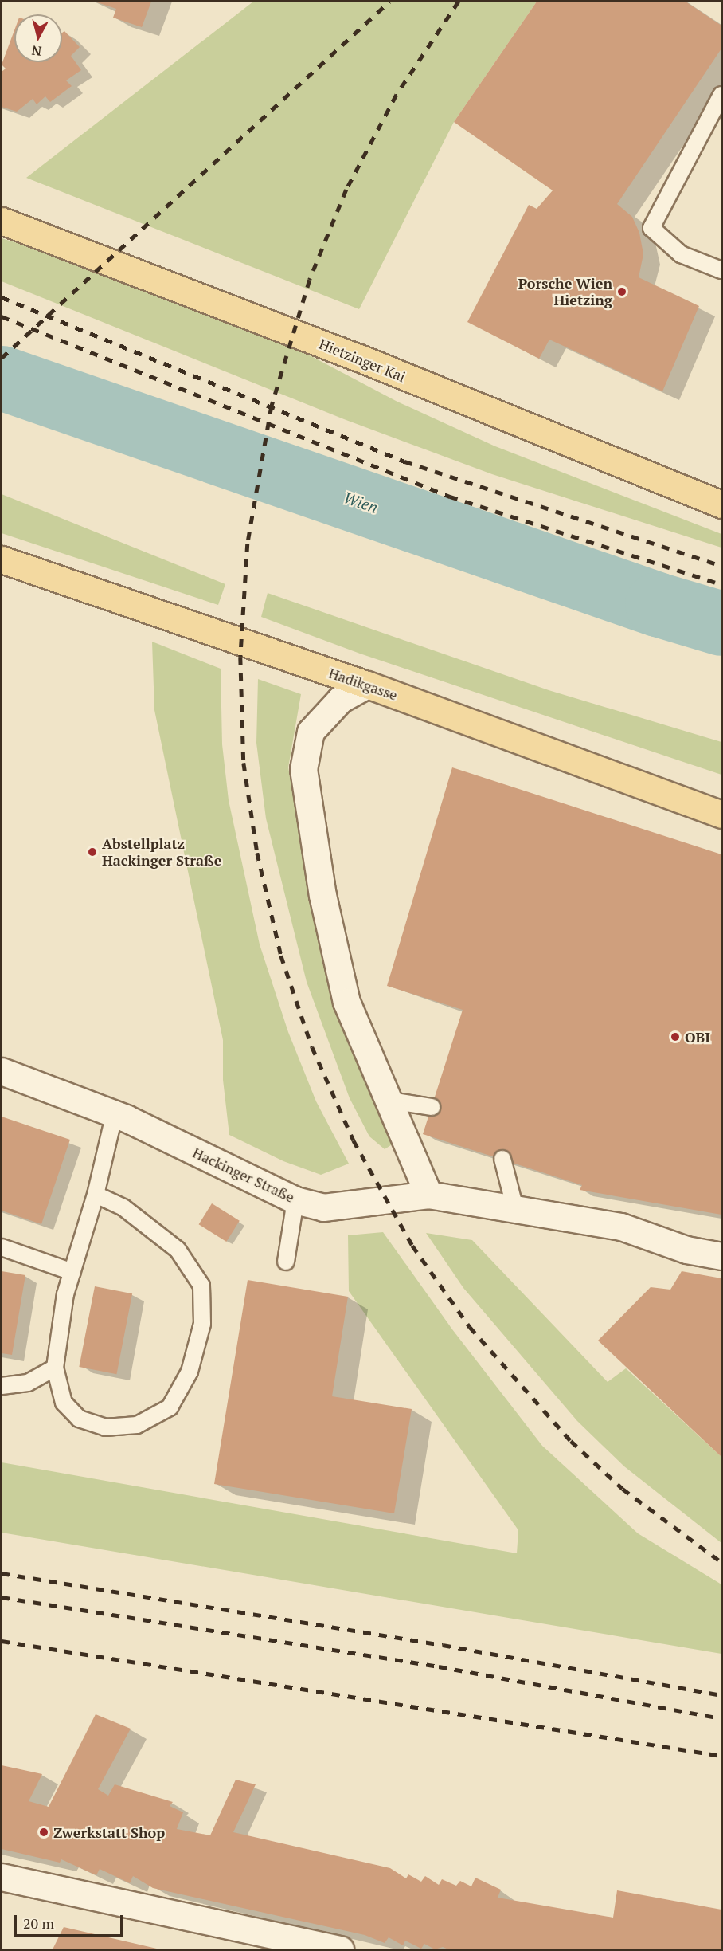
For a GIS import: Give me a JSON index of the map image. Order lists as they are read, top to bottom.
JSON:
{
  "streets": {
    "main road": ["Hietzinger Kai", "Hadikgasse"],
    "street": ["Hackinger Straße"]
  },
  "water": ["Wien"],
  "places": [
    "Porsche Wien Hietzing",
    "Abstellplatz Hackinger Straße",
    "OBI",
    "Zwerkstatt Shop"
  ],
  "scale_bar": "20 m",
  "north": "bottom"
}
